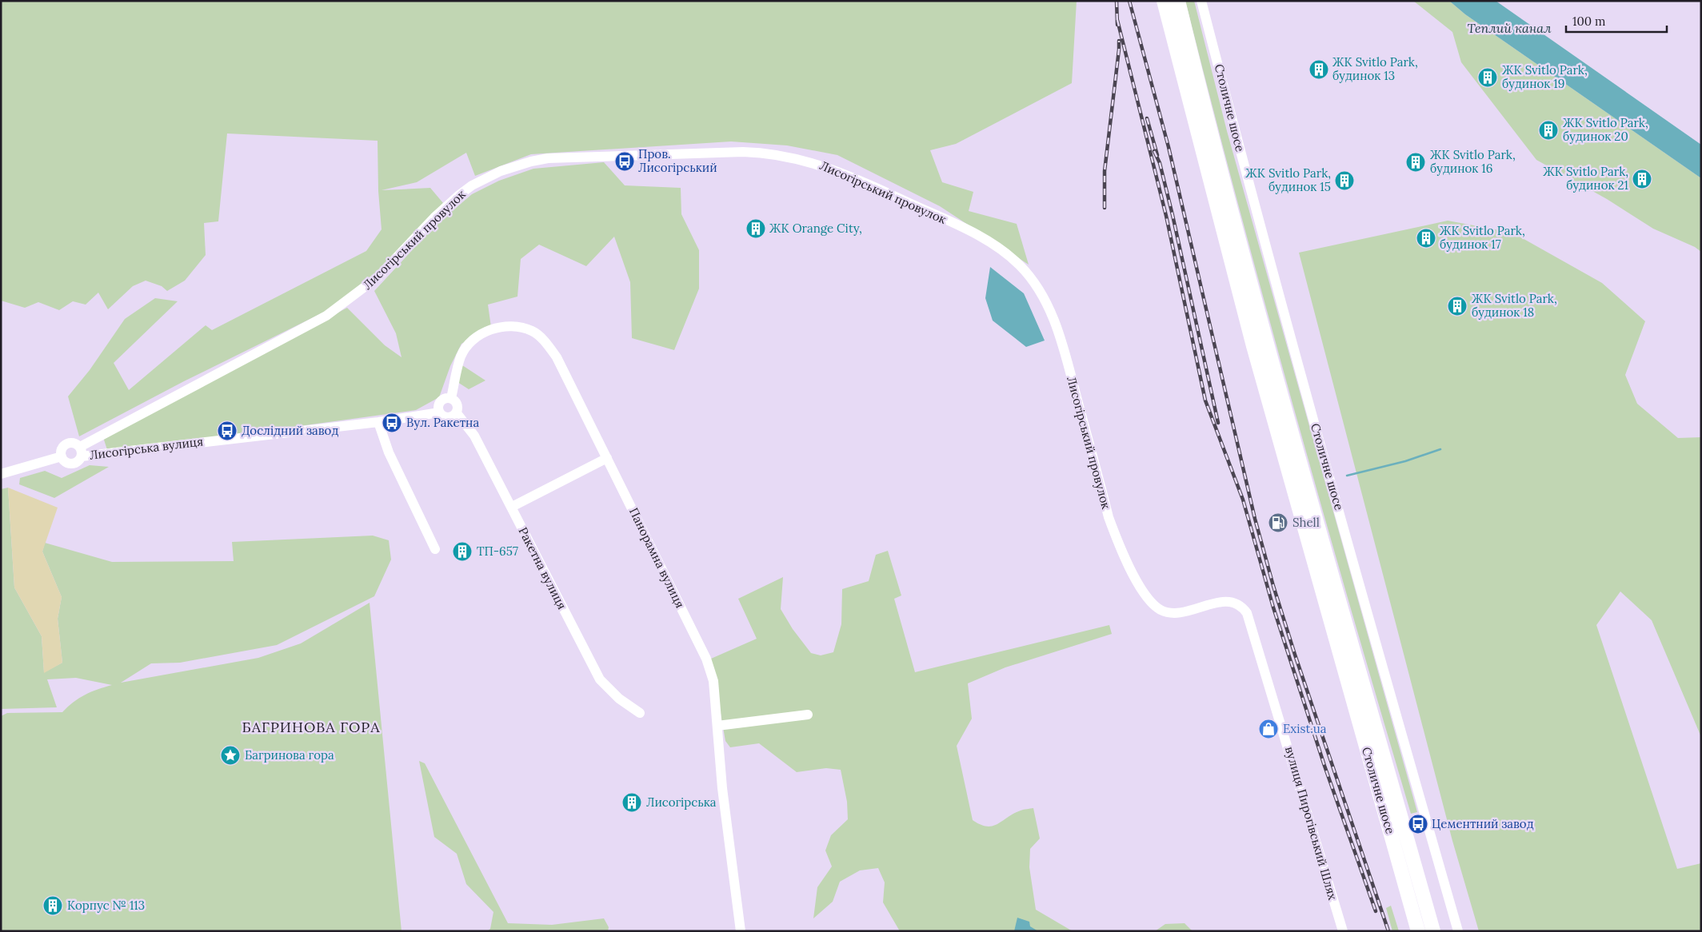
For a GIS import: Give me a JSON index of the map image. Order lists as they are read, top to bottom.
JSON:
{
  "streets": {
    "highway": ["Столичне шосе"],
    "street": [
      "Лисогірський провулок",
      "Лисогірська вулиця",
      "Панорамна вулиця",
      "Ракетна вулиця",
      "вулиця Пирогівський Шлях"
    ]
  },
  "crossings": [
    ["Лисогірський провулок", "Лисогірська вулиця"],
    ["Лисогірський провулок", "вулиця Пирогівський Шлях"],
    ["Лисогірська вулиця", "Панорамна вулиця"],
    ["Лисогірська вулиця", "Ракетна вулиця"],
    ["Панорамна вулиця", "Ракетна вулиця"]
  ],
  "districts": ["БАГРИНОВА ГОРА"],
  "water": ["Теплий канал"],
  "places": {
    "building": [
      "ЖК Svitlo Park, будинок 13",
      "ЖК Svitlo Park, будинок 19",
      "ЖК Svitlo Park, будинок 20",
      "ЖК Svitlo Park, будинок 16",
      "ЖК Svitlo Park, будинок 21",
      "ЖК Svitlo Park, будинок 15",
      "ЖК Orange City,",
      "ЖК Svitlo Park, будинок 17",
      "ЖК Svitlo Park, будинок 18",
      "ТП-657",
      "Лисогірська",
      "Корпус № 113"
    ],
    "bus stop": [
      "Пров. Лисогірський",
      "Вул. Ракетна",
      "Дослідний завод",
      "Цементний завод"
    ],
    "fuel station": ["Shell"],
    "shop": ["Exist.ua"],
    "place": ["Багринова гора"]
  },
  "scale_bar": "100 m"
}
